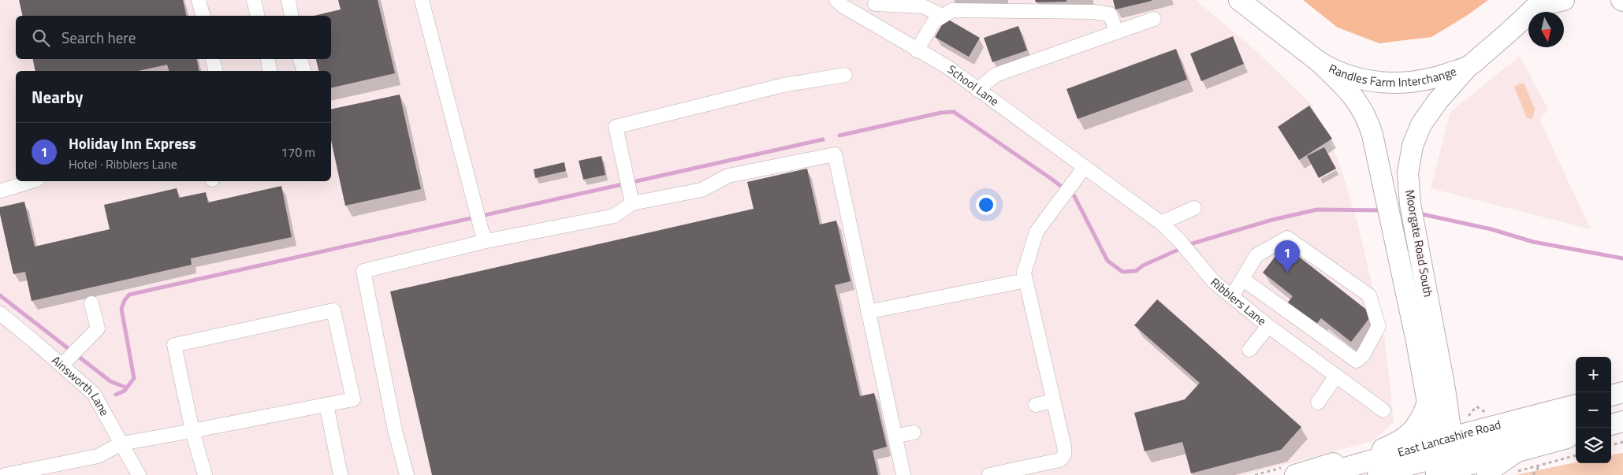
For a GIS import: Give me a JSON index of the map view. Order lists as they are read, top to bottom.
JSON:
{
  "streets": {
    "highway": ["Randles Farm Interchange", "Moorgate Road South", "East Lancashire Road"],
    "street": ["School Lane", "Ribblers Lane", "Ainsworth Lane"]
  },
  "crossings": [
    ["Randles Farm Interchange", "Moorgate Road South"],
    ["School Lane", "Ribblers Lane"],
    ["Moorgate Road South", "East Lancashire Road"]
  ],
  "north": "bottom",
  "page": {
    "search": "Search here",
    "heading": "Nearby",
    "list": [
      {
        "mark": "1",
        "name": "Holiday Inn Express",
        "note": "Hotel · Ribblers Lane",
        "value": "170 m"
      }
    ],
    "pins": "1",
    "map_buttons": ["+", "−"]
  }
}
